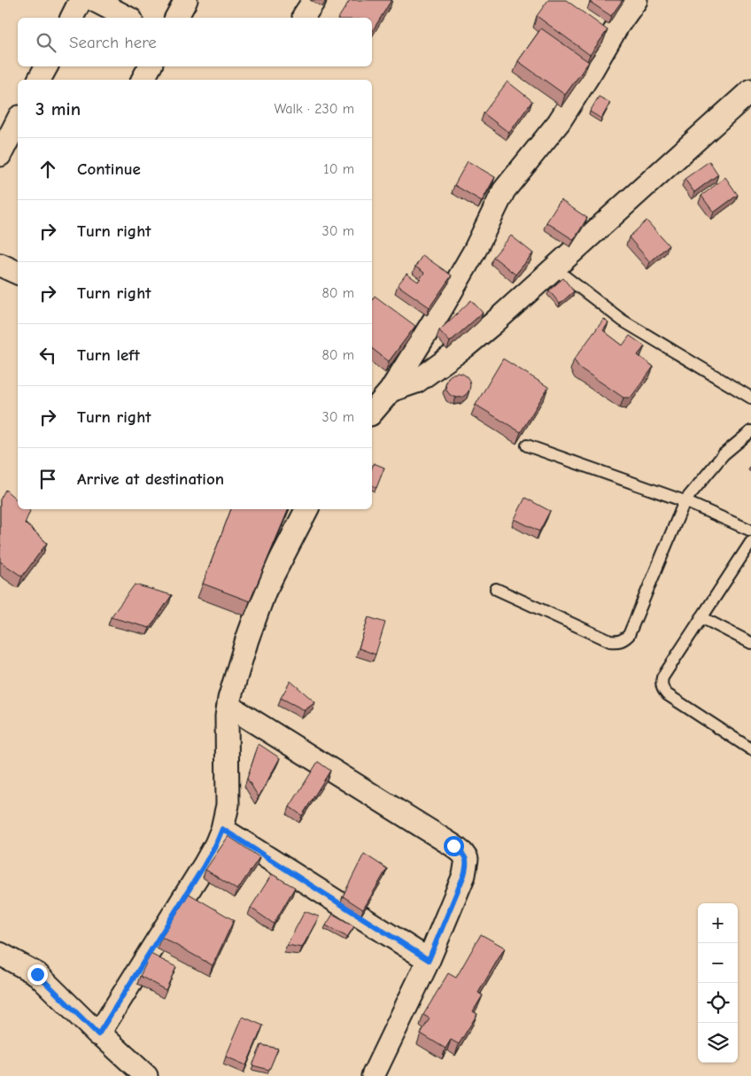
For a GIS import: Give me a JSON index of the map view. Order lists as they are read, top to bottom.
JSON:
{
  "page": {
    "search": "Search here",
    "heading": ["3 min", "Walk · 230 m"],
    "list": [
      ["Continue", "10 m"],
      ["Turn right", "30 m"],
      ["Turn right", "80 m"],
      ["Turn left", "80 m"],
      ["Turn right", "30 m"],
      "Arrive at destination"
    ],
    "map_buttons": ["+", "−"]
  }
}
